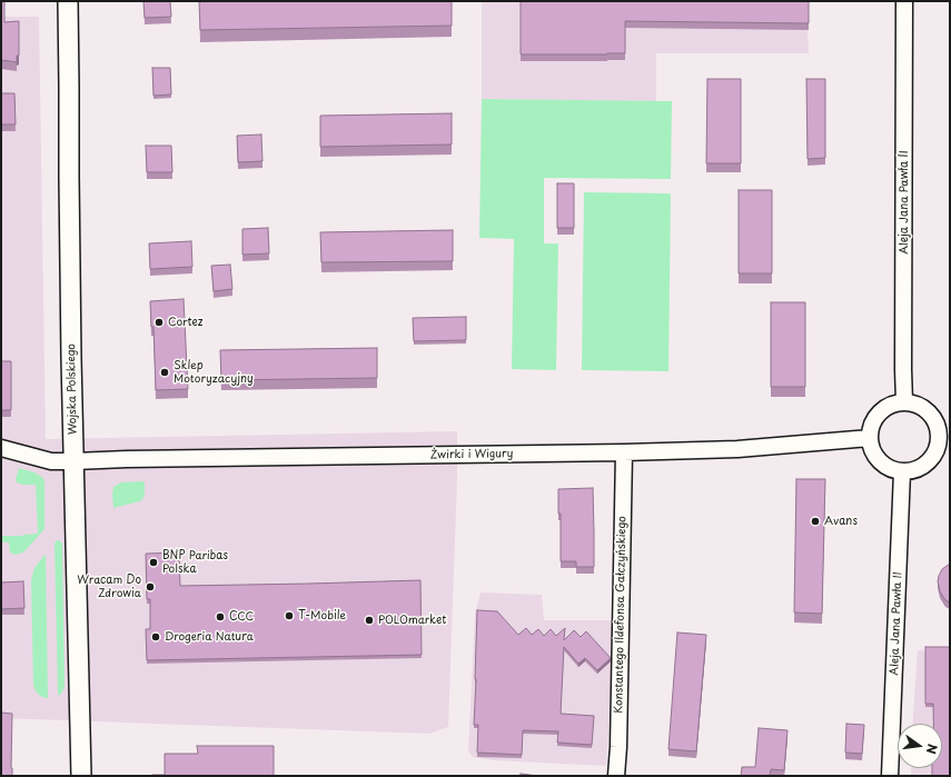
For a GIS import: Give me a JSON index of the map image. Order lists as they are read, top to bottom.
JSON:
{
  "streets": {
    "street": [
      "Aleja Jana Pawła II",
      "Wojska Polskiego",
      "Żwirki i Wigury",
      "Konstantego Ildefonsa Gałczyńskiego"
    ]
  },
  "crossings": [
    ["Aleja Jana Pawła II", "Żwirki i Wigury"],
    ["Wojska Polskiego", "Żwirki i Wigury"],
    ["Żwirki i Wigury", "Konstantego Ildefonsa Gałczyńskiego"]
  ],
  "places": [
    "Cortez",
    "Sklep Motoryzacyjny",
    "Avans",
    "BNP Paribas Polska",
    "Wracam Do Zdrowia",
    "T-Mobile",
    "CCC",
    "POLOmarket",
    "Drogeria Natura"
  ],
  "north": "right"
}
